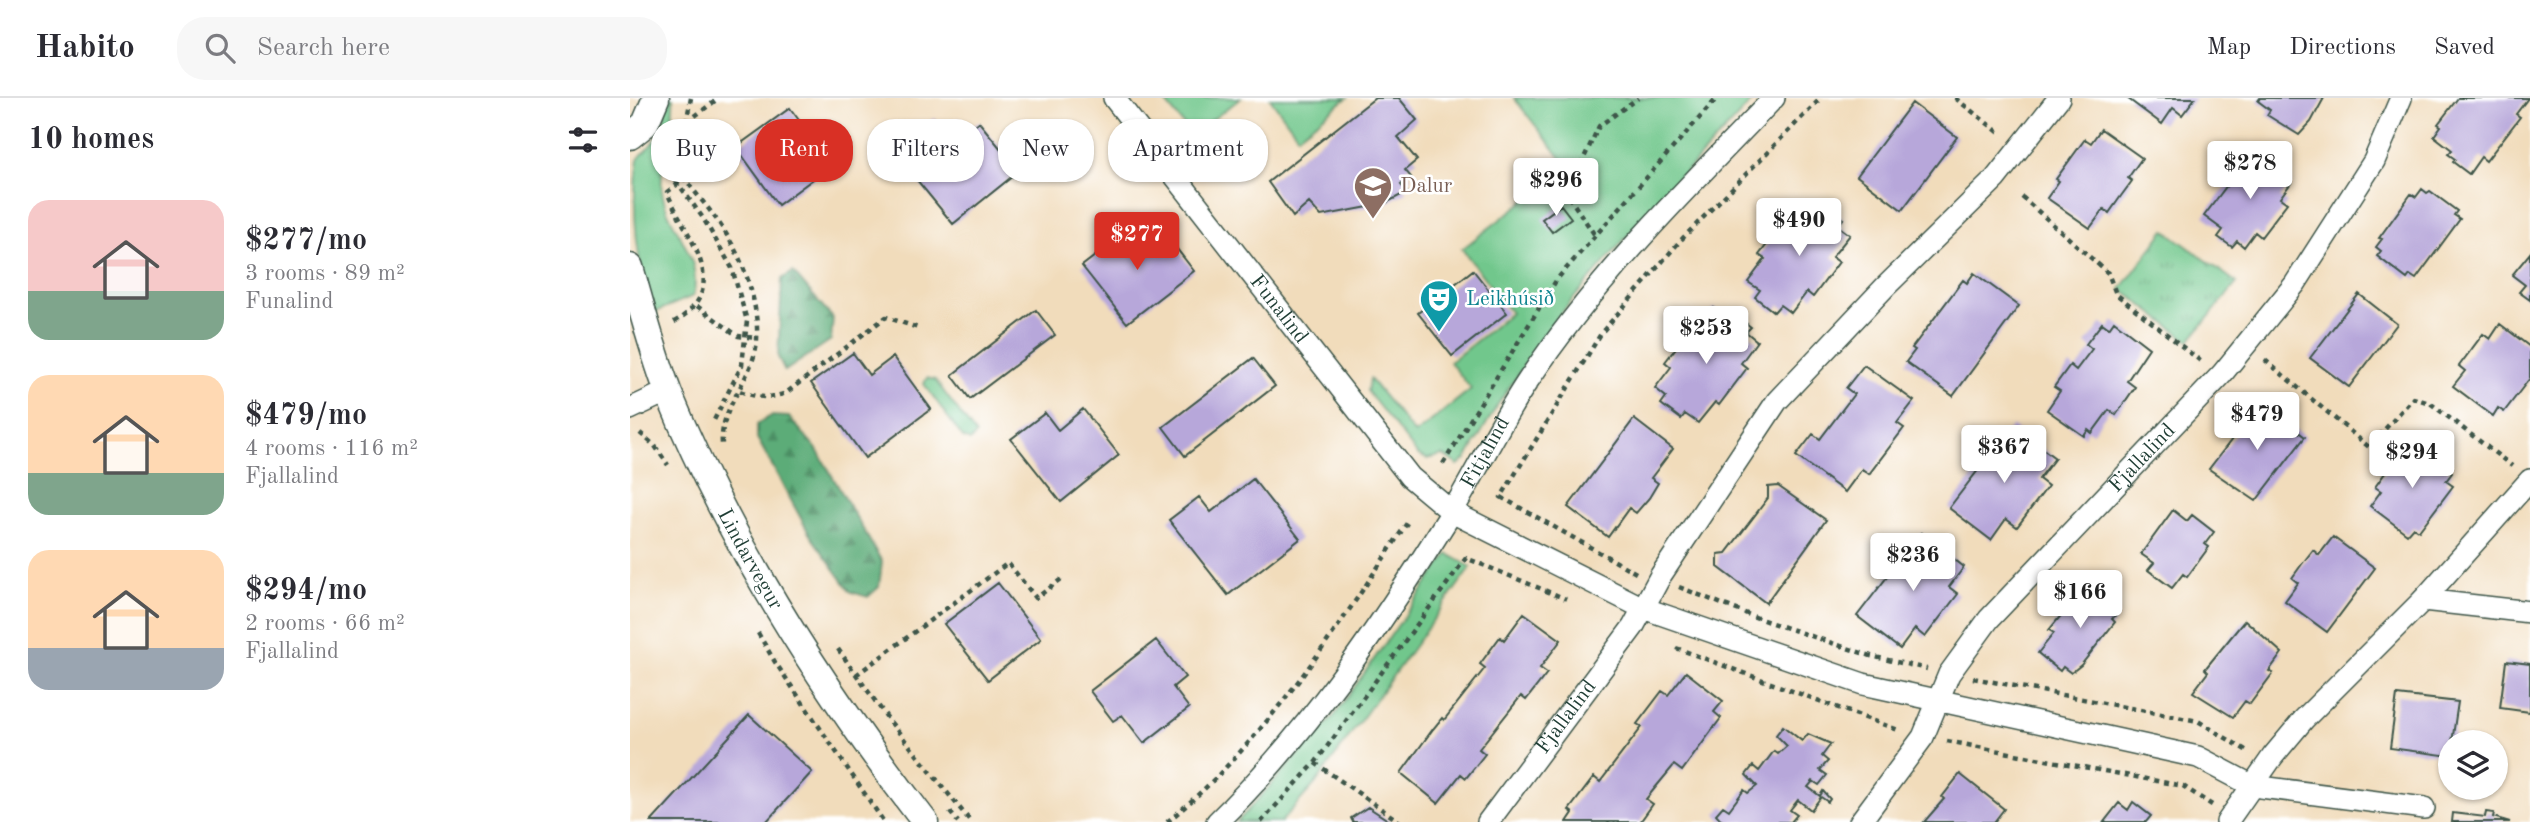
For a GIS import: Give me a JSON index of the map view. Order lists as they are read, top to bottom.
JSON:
{
  "streets": {
    "street": [
      "Funalind",
      "Fitjalind",
      "Fjallalind",
      "Lindarvegur"
    ]
  },
  "crossings": [
    ["Funalind", "Fitjalind"]
  ],
  "places": {
    "school or university": ["Dalur"],
    "theatre": ["Leikhúsið"]
  },
  "page": {
    "header": "Habito",
    "search": "Search here",
    "nav": ["Map", "Directions", "Saved"],
    "heading": "10 homes",
    "chip": [
      "Buy",
      "Rent",
      "Filters",
      "New",
      "Apartment"
    ],
    "price": [
      "$278",
      "$296",
      "$490",
      "$277",
      "$253",
      "$479",
      "$367",
      "$294",
      "$236",
      "$166"
    ],
    "list": [
      {
        "name": "$277/mo",
        "note": "3 rooms · 89 m² · Funalind"
      },
      {
        "name": "$479/mo",
        "note": "4 rooms · 116 m² · Fjallalind"
      },
      {
        "name": "$294/mo",
        "note": "2 rooms · 66 m² · Fjallalind"
      }
    ]
  }
}
